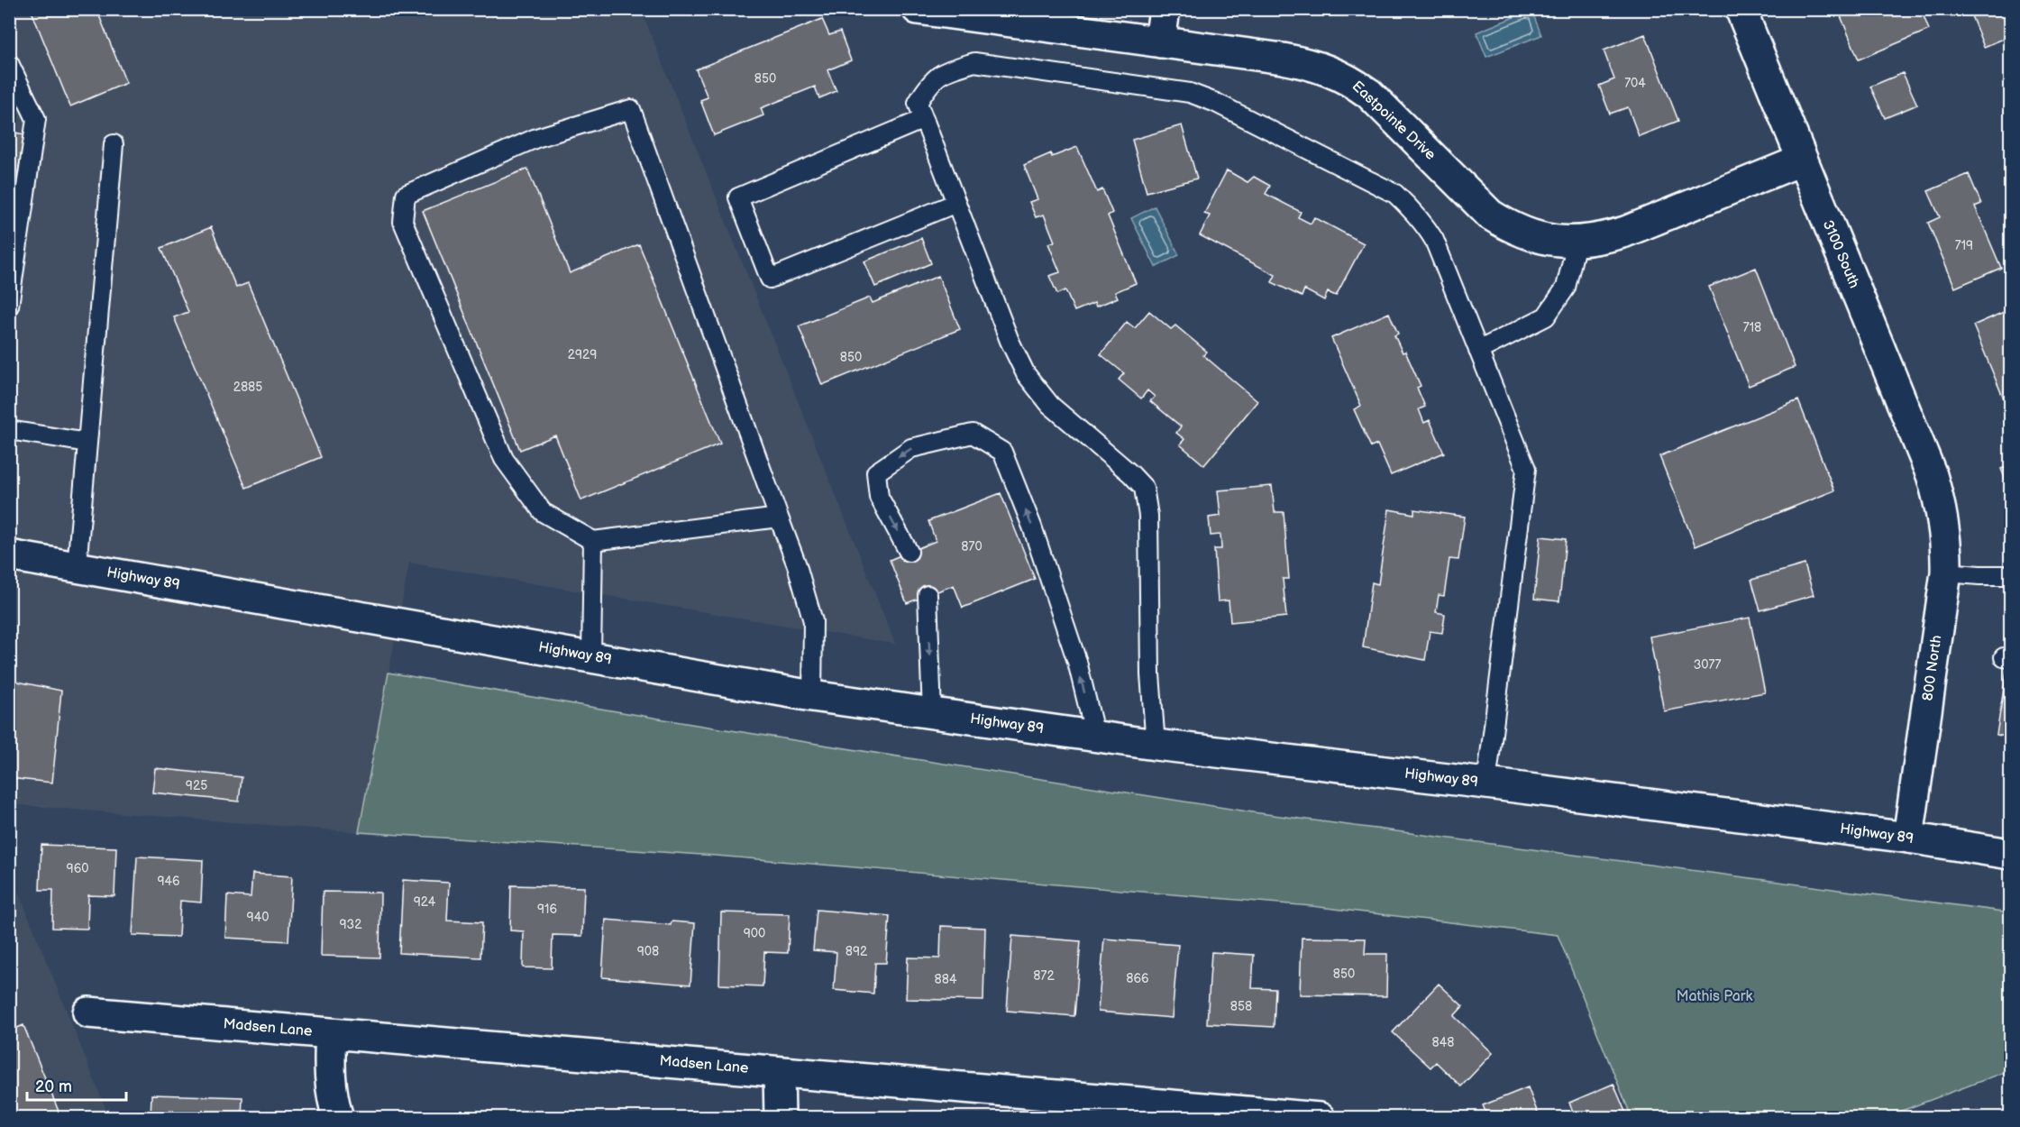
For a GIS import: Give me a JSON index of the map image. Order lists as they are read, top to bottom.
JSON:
{
  "streets": {
    "street": [
      "Eastpointe Drive",
      "3100 South",
      "Highway 89",
      "800 North",
      "Madsen Lane"
    ]
  },
  "crossings": [
    ["Eastpointe Drive", "3100 South"],
    ["3100 South", "800 North"],
    ["Highway 89", "800 North"]
  ],
  "parks": ["Mathis Park"],
  "house_numbers": [
    "850",
    "704",
    "719",
    "718",
    "2929",
    "850",
    "2885",
    "870",
    "3077",
    "925",
    "960",
    "946",
    "924",
    "916",
    "940",
    "932",
    "900",
    "908",
    "892",
    "850",
    "872",
    "866",
    "884",
    "858",
    "848"
  ],
  "scale_bar": "20 m"
}
